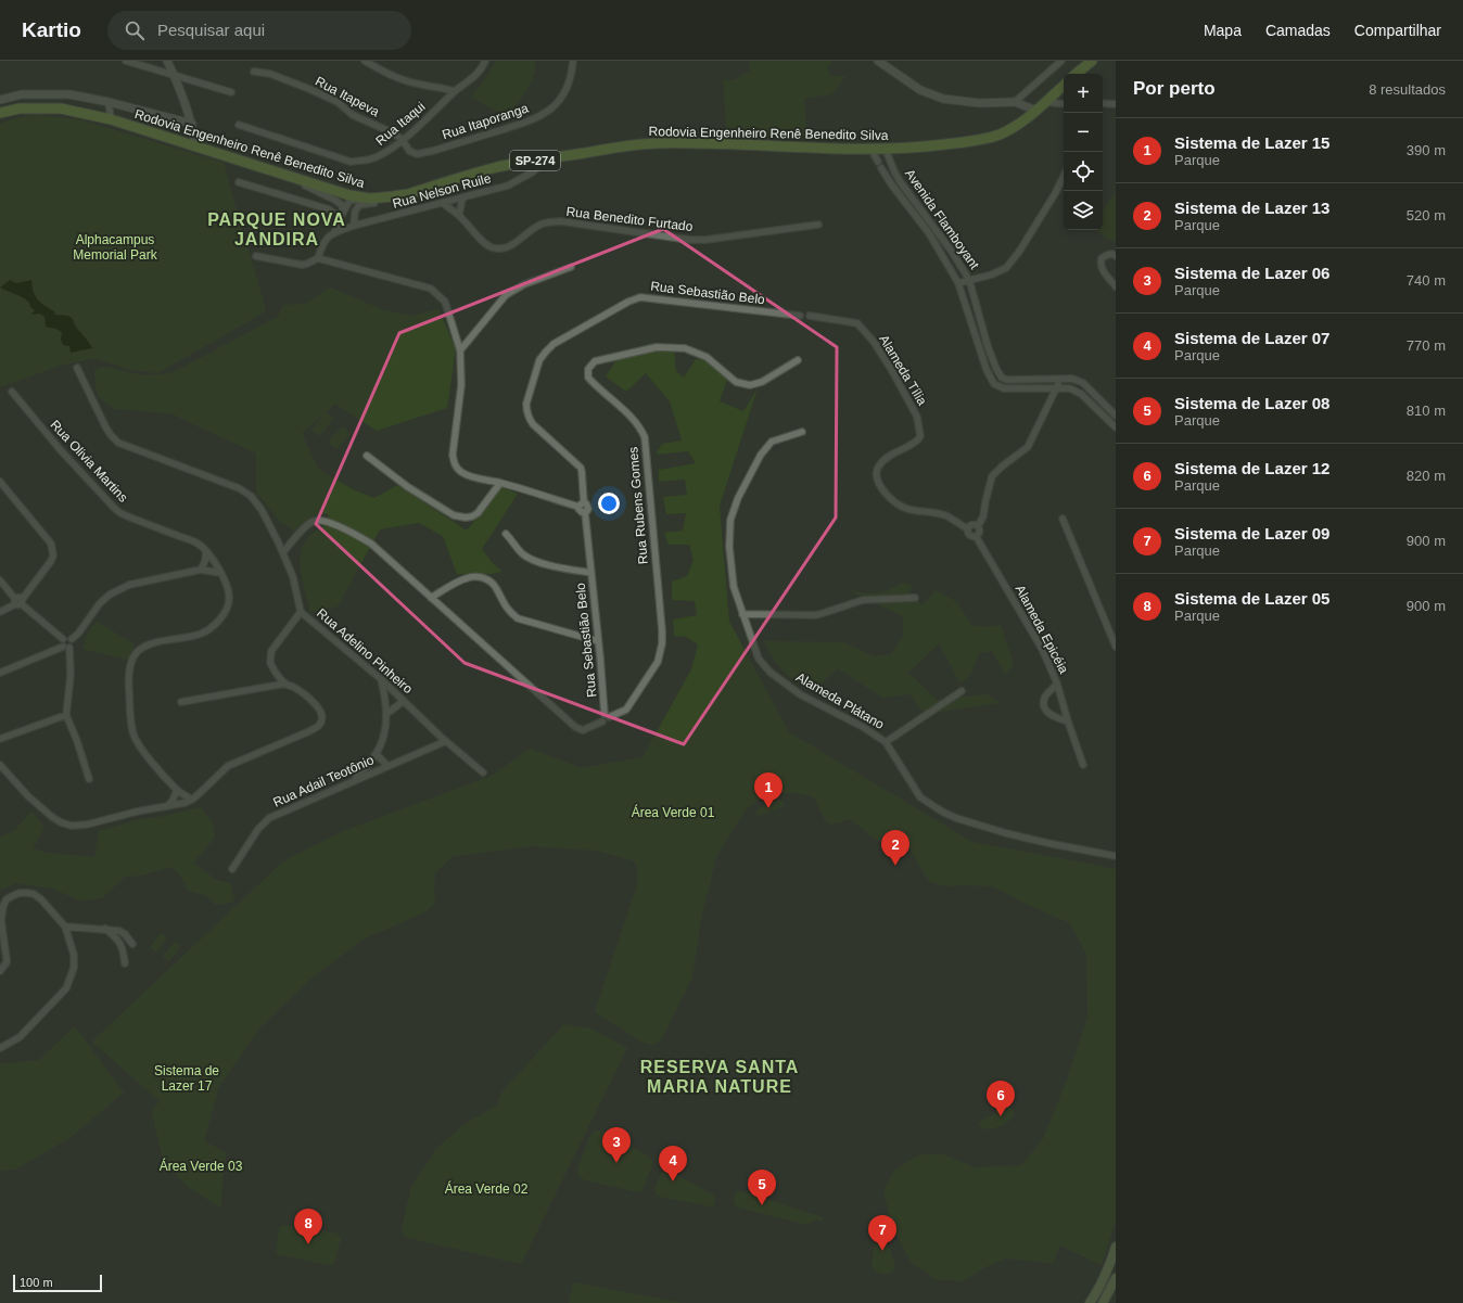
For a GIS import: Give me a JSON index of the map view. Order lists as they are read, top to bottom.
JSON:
{
  "streets": {
    "main road": ["Rodovia Engenheiro Renê Benedito Silva", "SP-274"],
    "street": [
      "Rua Itapeva",
      "Rua Itaporanga",
      "Rua Itaqui",
      "Rua Nelson Ruile",
      "Rua Benedito Furtado",
      "Avenida Flamboyant",
      "Rua Sebastião Belo",
      "Alameda Tília",
      "Rua Olivia Martins",
      "Rua Rubens Gomes",
      "Alameda Epicéia",
      "Rua Adelino Pinheiro",
      "Alameda Plátano",
      "Rua Adail Teotônio"
    ]
  },
  "crossings": [
    ["Rua Itapeva", "Rua Itaporanga"],
    ["Rua Itapeva", "Rua Itaqui"],
    ["Rua Itaporanga", "Rua Itaqui"],
    ["Rodovia Engenheiro Renê Benedito Silva", "Rua Nelson Ruile"],
    ["Rodovia Engenheiro Renê Benedito Silva", "Avenida Flamboyant"],
    ["Rua Nelson Ruile", "Rua Benedito Furtado"],
    ["Rua Sebastião Belo", "Rua Rubens Gomes"],
    ["Alameda Tília", "Alameda Epicéia"],
    ["Rua Rubens Gomes", "Rua Adelino Pinheiro"],
    ["Rua Adelino Pinheiro", "Rua Adail Teotônio"]
  ],
  "districts": ["PARQUE NOVA JANDIRA", "RESERVA SANTA MARIA NATURE"],
  "parks": [
    "Alphacampus Memorial Park",
    "Área Verde 01",
    "Sistema de Lazer 17",
    "Área Verde 03",
    "Área Verde 02"
  ],
  "scale_bar": "100 m",
  "page": {
    "header": "Kartio",
    "search": "Pesquisar aqui",
    "nav": ["Mapa", "Camadas", "Compartilhar"],
    "heading": ["Por perto", "8 resultados"],
    "map_buttons": ["+", "−"],
    "list": [
      {
        "mark": "1",
        "name": "Sistema de Lazer 15",
        "note": "Parque",
        "value": "390 m"
      },
      {
        "mark": "2",
        "name": "Sistema de Lazer 13",
        "note": "Parque",
        "value": "520 m"
      },
      {
        "mark": "3",
        "name": "Sistema de Lazer 06",
        "note": "Parque",
        "value": "740 m"
      },
      {
        "mark": "4",
        "name": "Sistema de Lazer 07",
        "note": "Parque",
        "value": "770 m"
      },
      {
        "mark": "5",
        "name": "Sistema de Lazer 08",
        "note": "Parque",
        "value": "810 m"
      },
      {
        "mark": "6",
        "name": "Sistema de Lazer 12",
        "note": "Parque",
        "value": "820 m"
      },
      {
        "mark": "7",
        "name": "Sistema de Lazer 09",
        "note": "Parque",
        "value": "900 m"
      },
      {
        "mark": "8",
        "name": "Sistema de Lazer 05",
        "note": "Parque",
        "value": "900 m"
      }
    ],
    "pins": [
      "1",
      "2",
      "6",
      "3",
      "4",
      "5",
      "8",
      "7"
    ],
    "scale": "100 m"
  }
}
